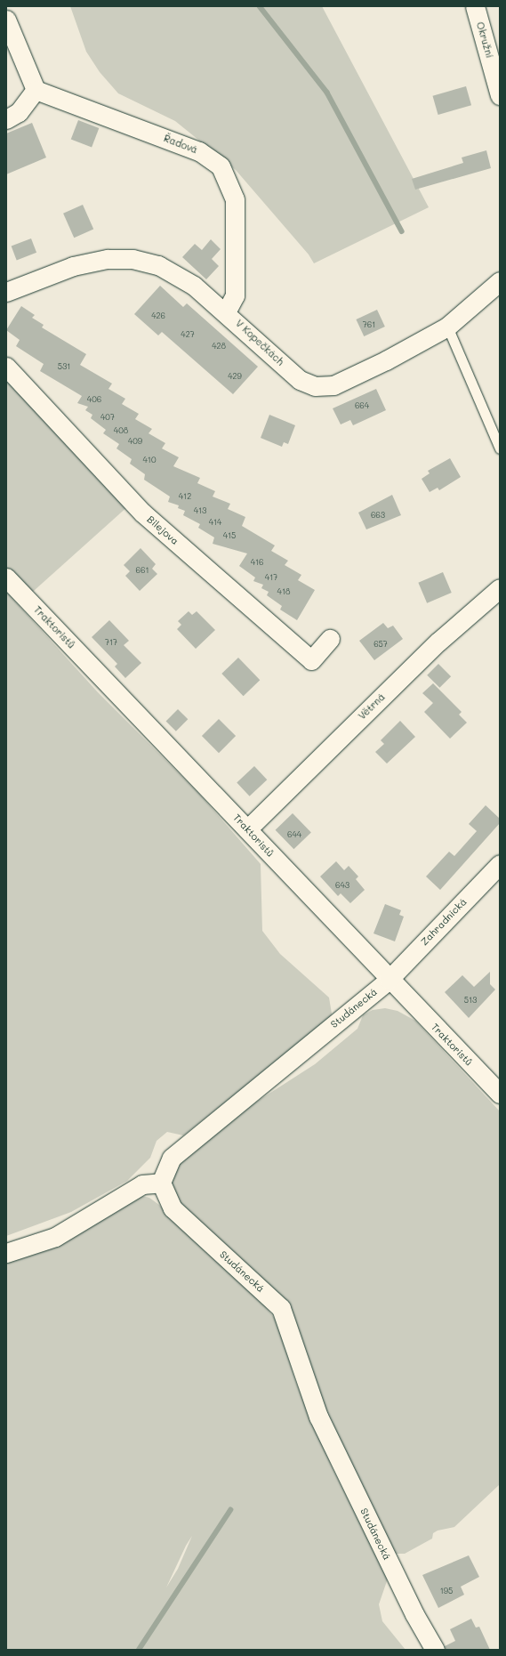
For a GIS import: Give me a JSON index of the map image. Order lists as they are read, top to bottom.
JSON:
{
  "streets": {
    "street": [
      "Okružní",
      "Řadová",
      "V Kopečkách",
      "Bilejova",
      "Traktoristů",
      "Větrná",
      "Zahradnická",
      "Studánecká"
    ]
  },
  "crossings": [
    ["Řadová", "V Kopečkách"],
    ["Traktoristů", "Větrná"],
    ["Traktoristů", "Zahradnická"],
    ["Traktoristů", "Studánecká"],
    ["Zahradnická", "Studánecká"]
  ],
  "house_numbers": [
    "426",
    "761",
    "427",
    "428",
    "531",
    "429",
    "406",
    "664",
    "407",
    "408",
    "409",
    "410",
    "412",
    "413",
    "663",
    "414",
    "415",
    "416",
    "661",
    "417",
    "418",
    "717",
    "657",
    "644",
    "643",
    "513",
    "195"
  ]
}
